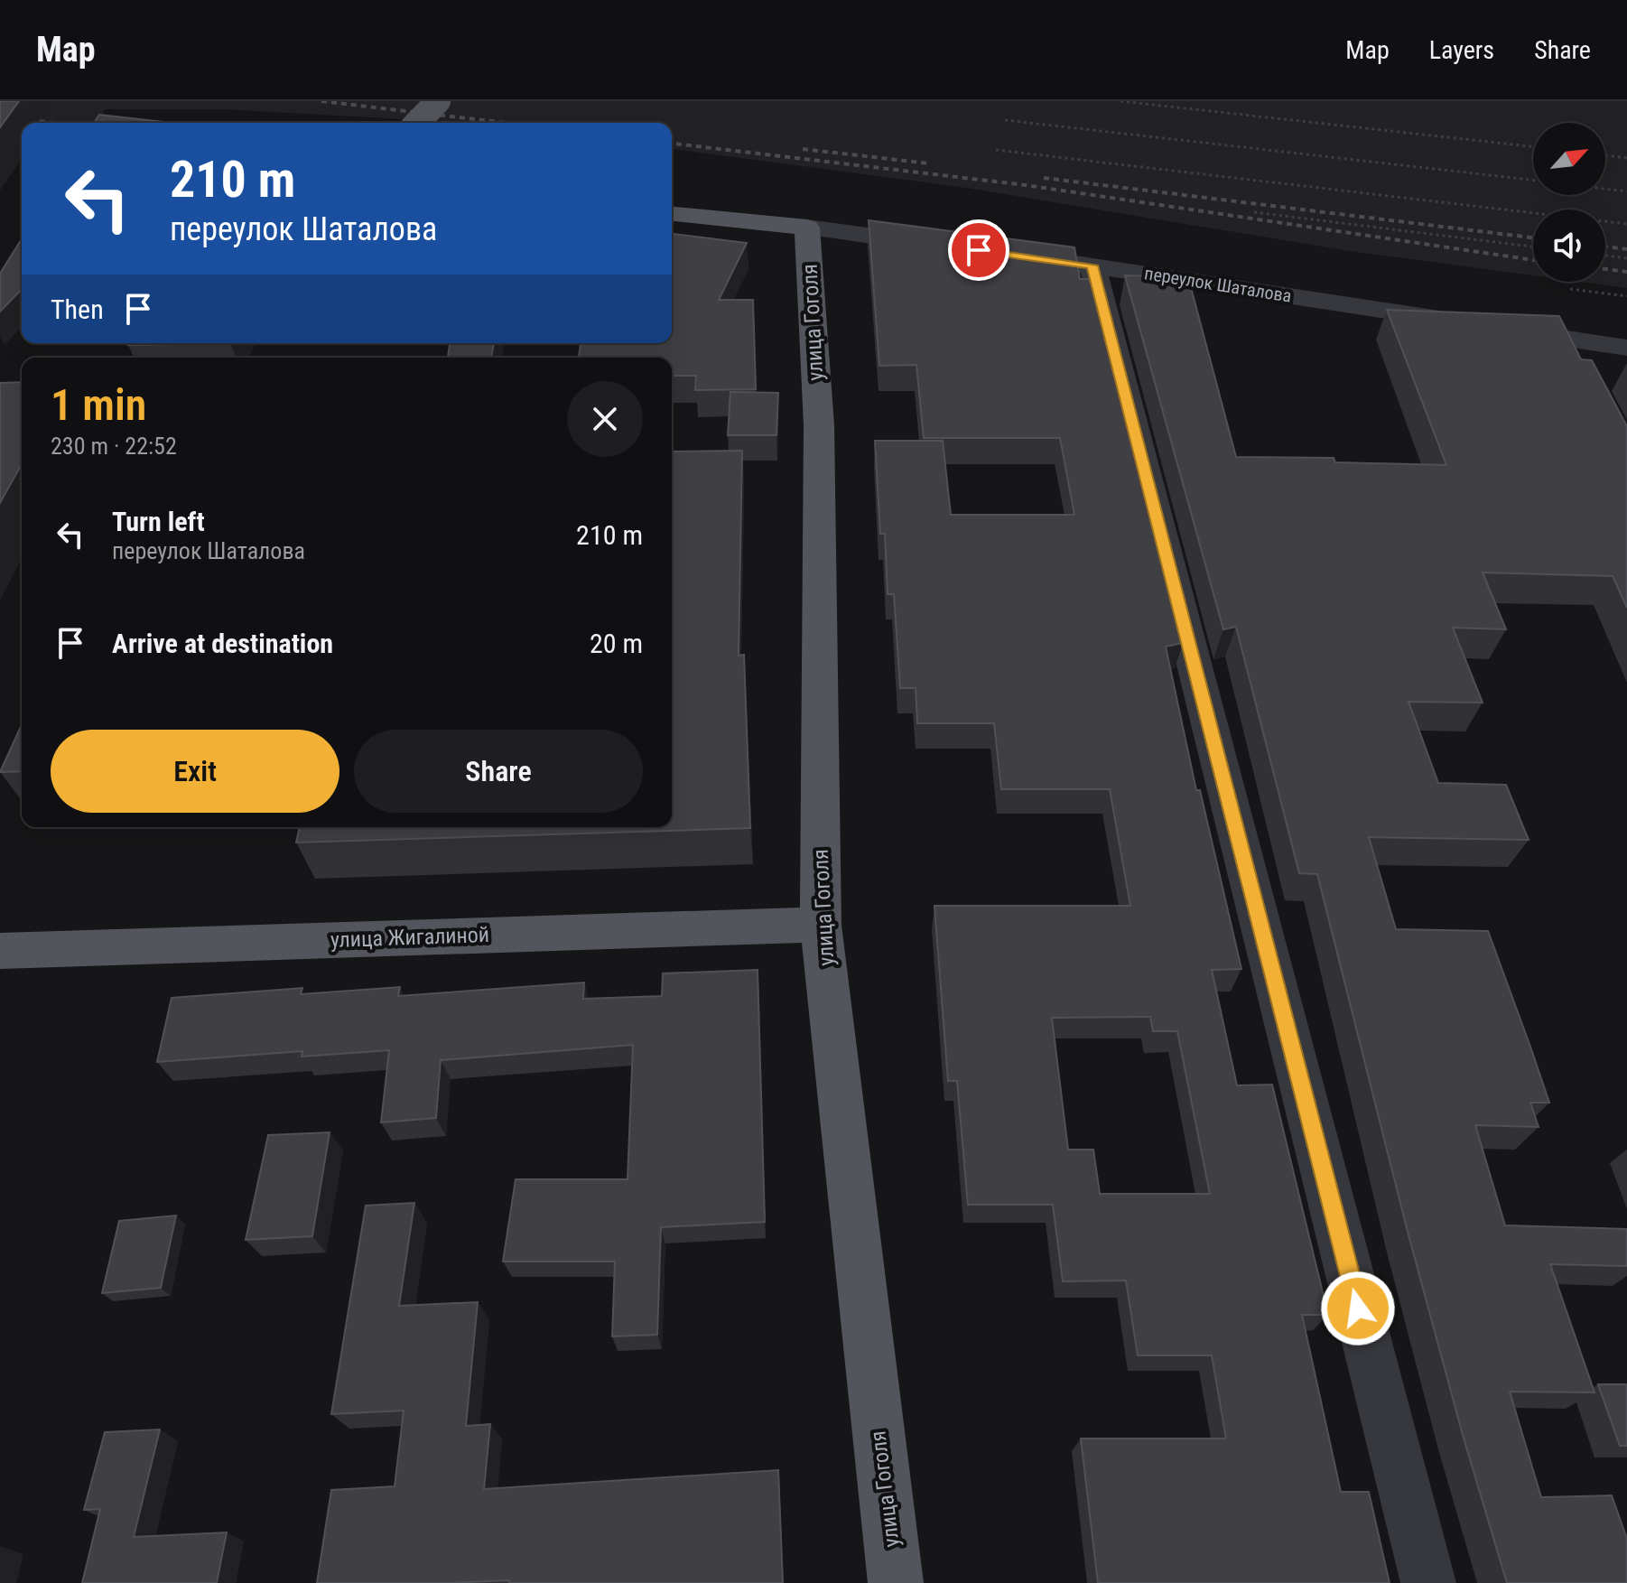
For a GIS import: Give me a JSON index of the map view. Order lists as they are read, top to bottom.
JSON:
{
  "streets": {
    "main road": ["улица Гоголя", "улица Жигалиной"],
    "street": ["переулок Шаталова"]
  },
  "crossings": [
    ["улица Гоголя", "улица Жигалиной"]
  ],
  "north": "top right",
  "page": {
    "header": "Map",
    "nav": ["Map", "Layers", "Share"],
    "turn": ["210 m", "переулок Шаталова"],
    "then": "Then",
    "heading": ["1 min", "230 m · 22:52"],
    "list": [
      {
        "name": "Turn left",
        "note": "переулок Шаталова",
        "value": "210 m"
      },
      {
        "name": "Arrive at destination",
        "value": "20 m"
      }
    ],
    "buttons": ["Exit", "Share"]
  }
}
